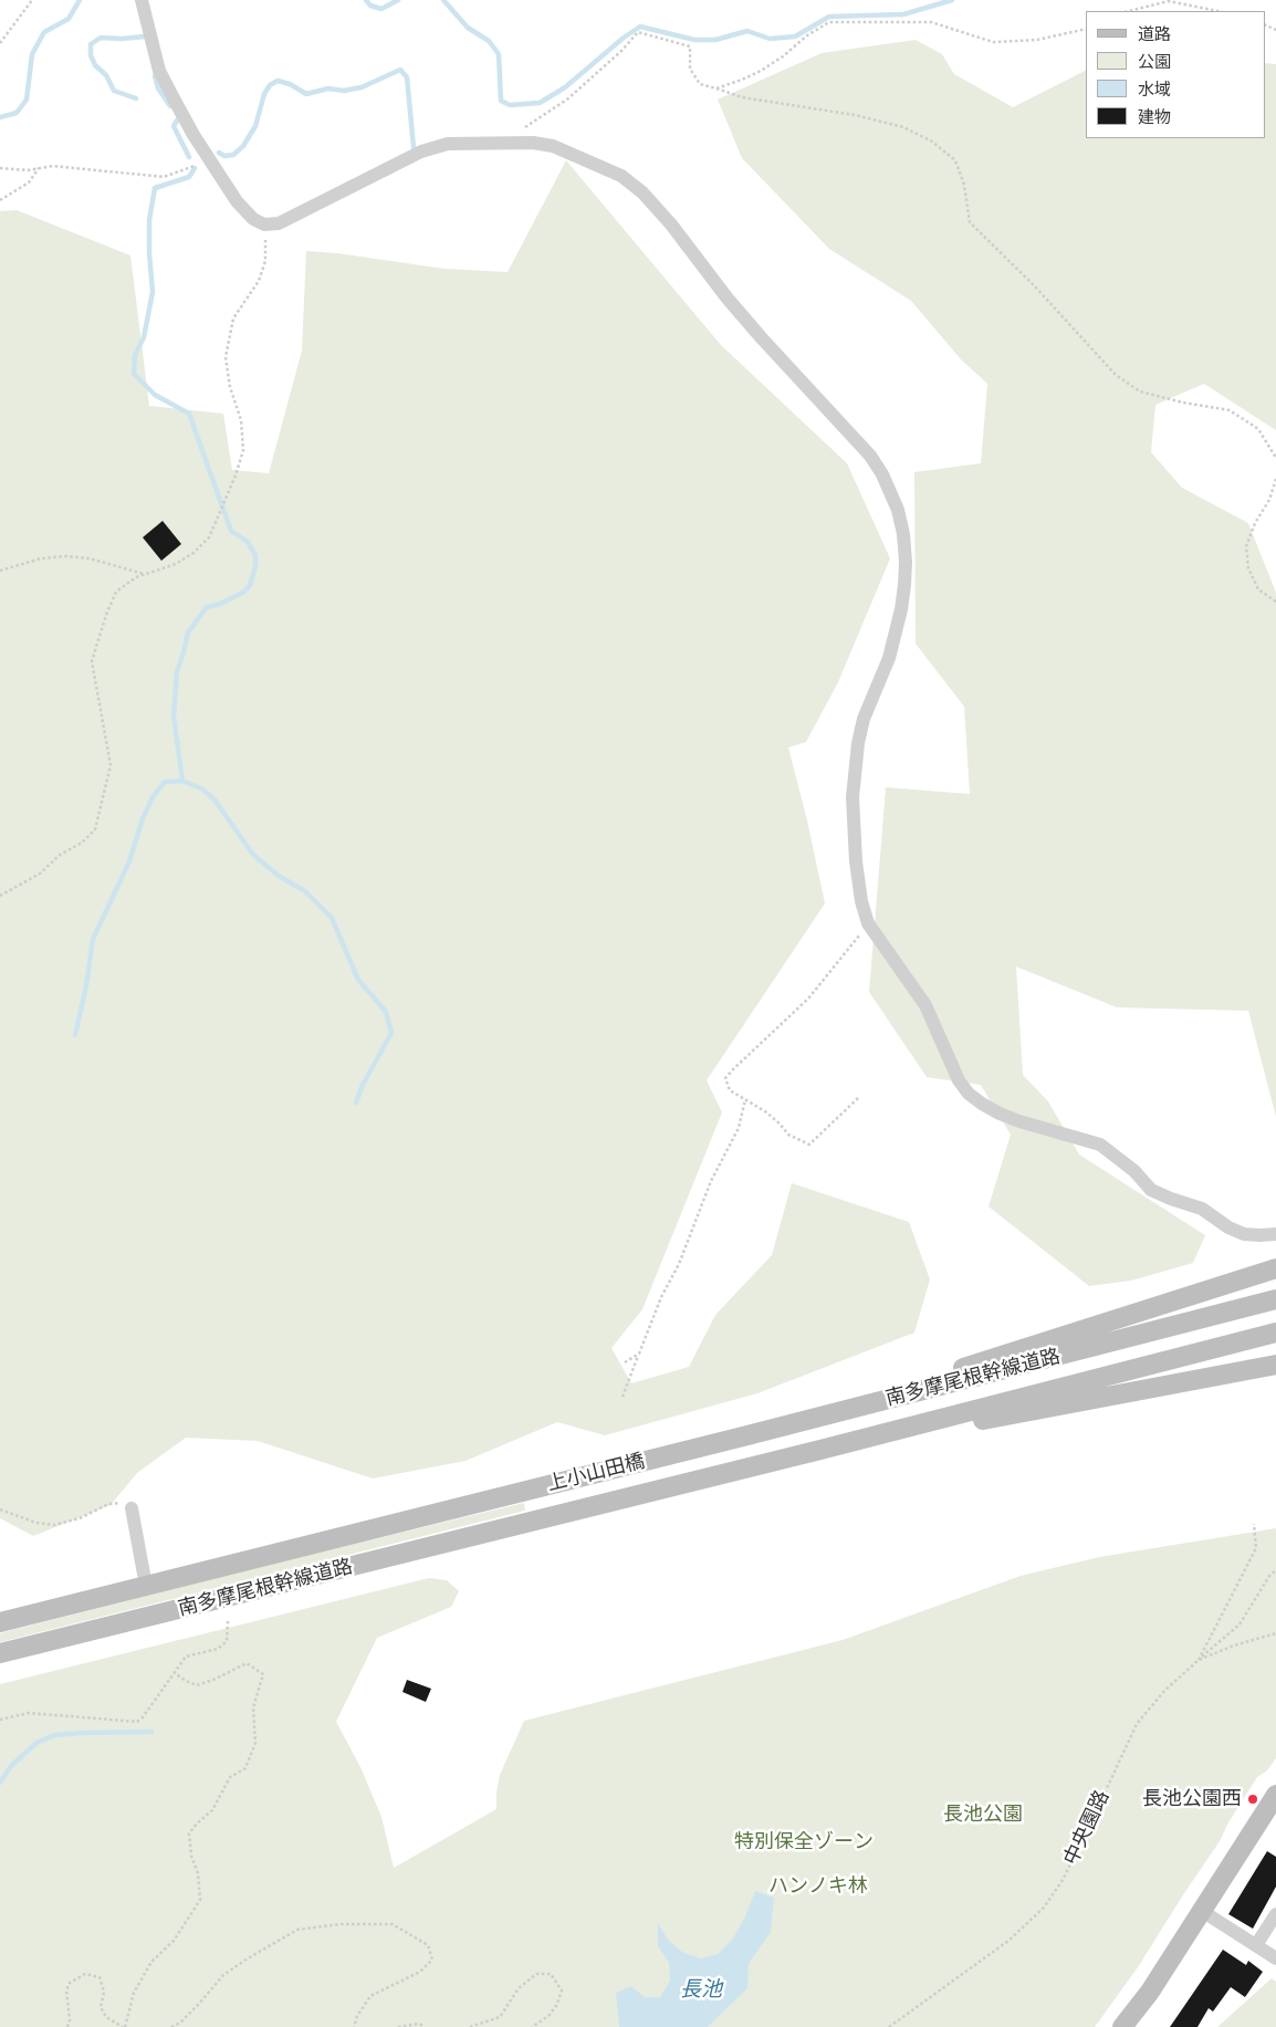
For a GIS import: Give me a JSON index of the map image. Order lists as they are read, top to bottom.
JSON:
{
  "streets": {
    "main road": ["南多摩尾根幹線道路", "上小山田橋"],
    "path": ["中央園路"]
  },
  "crossings": [
    ["南多摩尾根幹線道路", "上小山田橋"]
  ],
  "water": ["長池"],
  "parks": ["長池公園", "特別保全ゾーン", "ハンノキ林"],
  "places": ["長池公園西"],
  "legend": [
    "道路",
    "公園",
    "水域",
    "建物"
  ]
}
